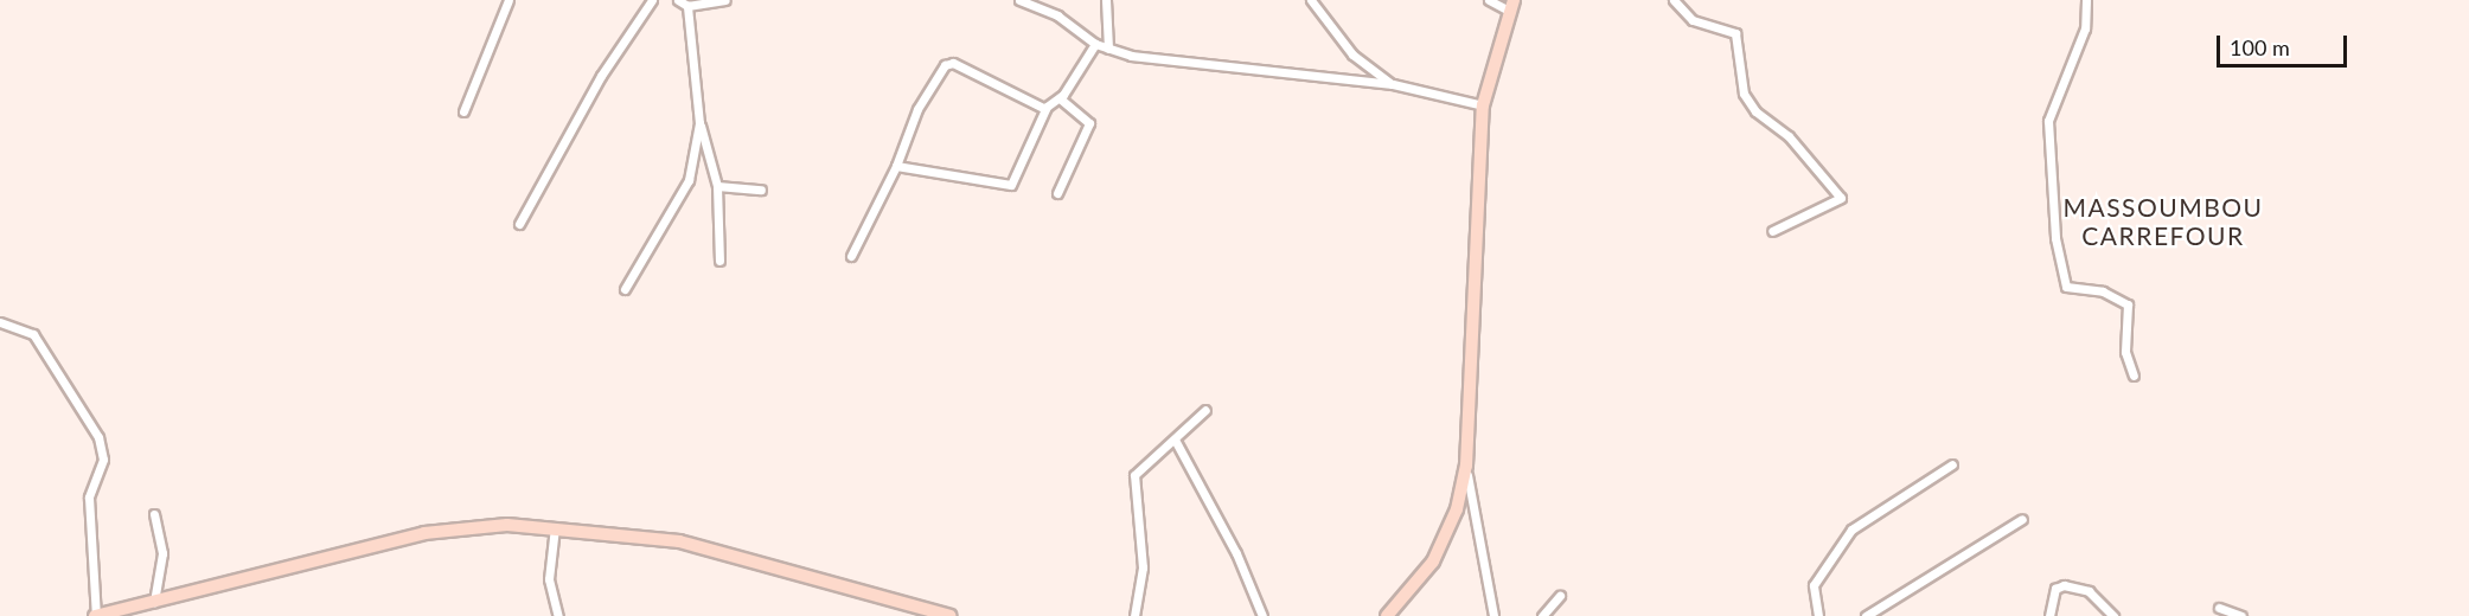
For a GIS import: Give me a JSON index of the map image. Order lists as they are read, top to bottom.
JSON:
{
  "districts": ["MASSOUMBOU CARREFOUR"],
  "scale_bar": "100 m"
}
